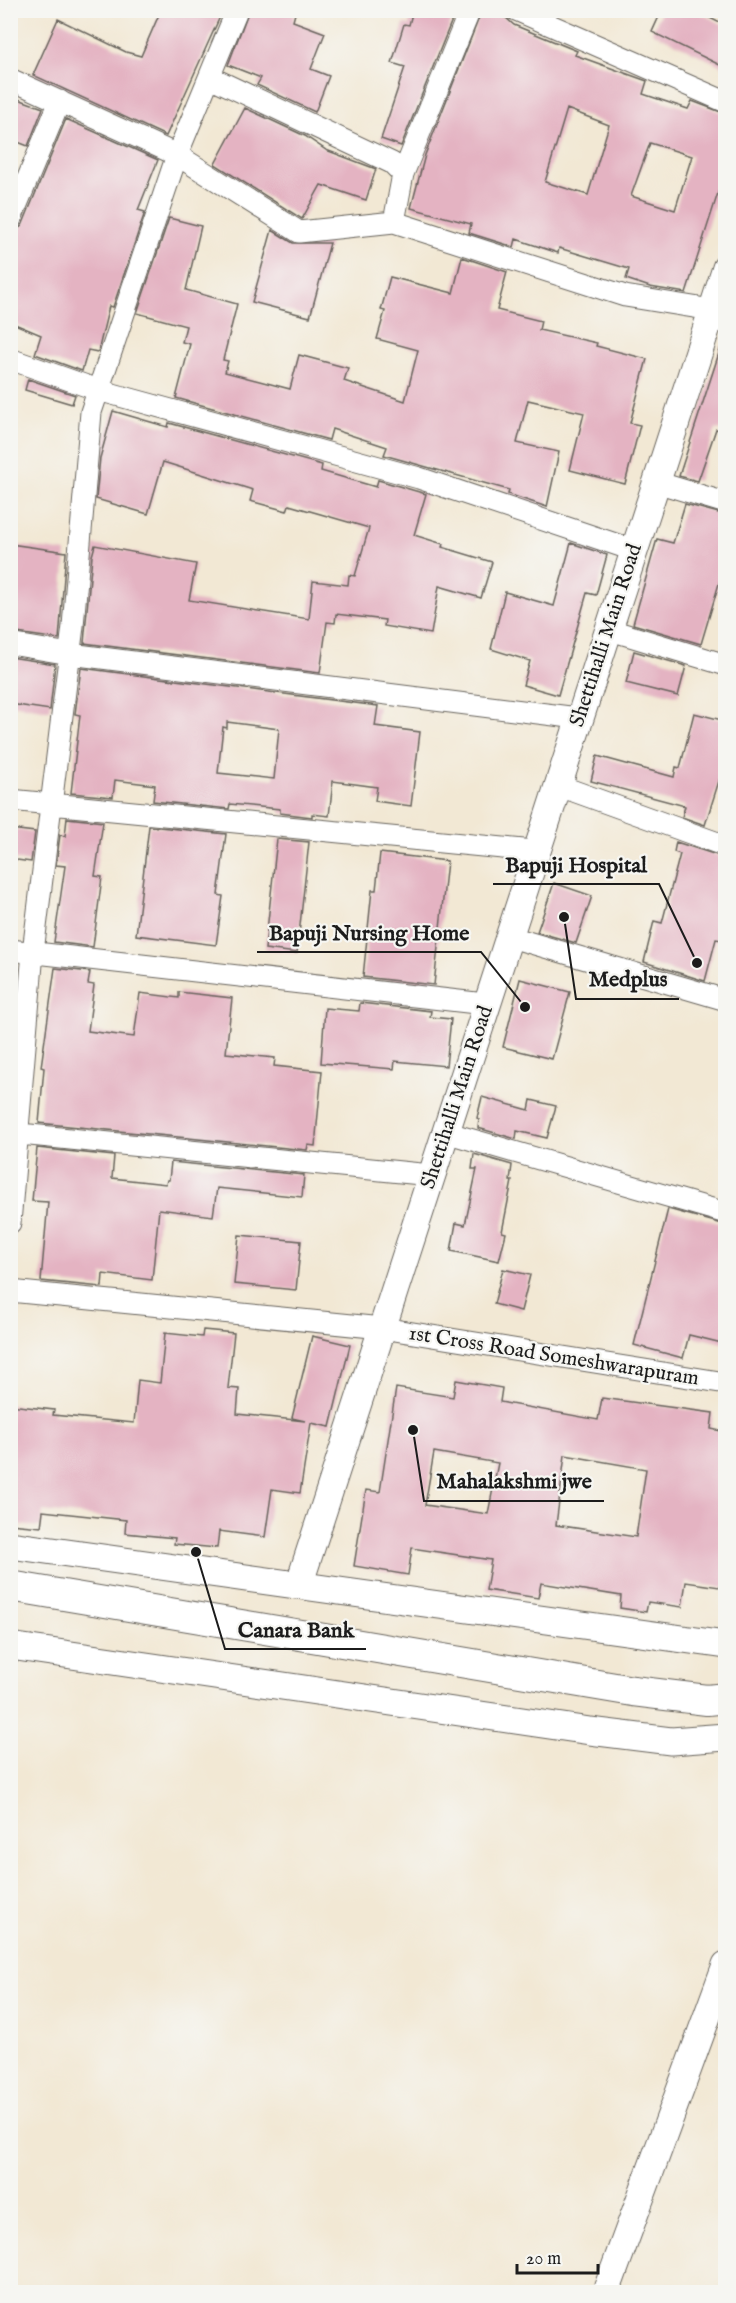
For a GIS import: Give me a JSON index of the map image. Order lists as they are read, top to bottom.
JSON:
{
  "streets": {
    "street": ["Shettihalli Main Road", "1st Cross Road Someshwarapuram"]
  },
  "crossings": [
    ["Shettihalli Main Road", "1st Cross Road Someshwarapuram"]
  ],
  "places": [
    "Medplus",
    "Bapuji Hospital",
    "Bapuji Nursing Home",
    "Mahalakshmi jwe",
    "Canara Bank"
  ],
  "scale_bar": "20 m"
}
